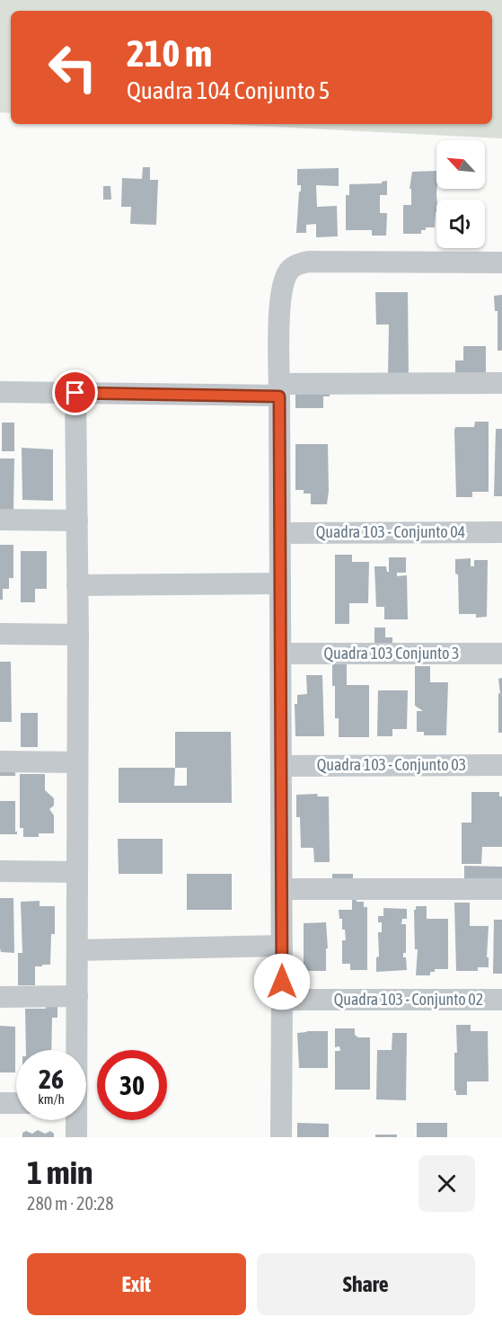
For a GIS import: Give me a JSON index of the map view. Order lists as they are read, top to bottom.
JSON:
{
  "streets": {
    "street": [
      "Quadra 103 - Conjunto 04",
      "Quadra 103 Conjunto 3",
      "Quadra 103 - Conjunto 03",
      "Quadra 103 - Conjunto 02"
    ]
  },
  "north": "top left",
  "page": {
    "turn": ["210 m", "Quadra 104 Conjunto 5"],
    "speed": "26 km/h",
    "limit": "30",
    "heading": ["1 min", "280 m · 20:28"],
    "buttons": ["Exit", "Share"]
  }
}
